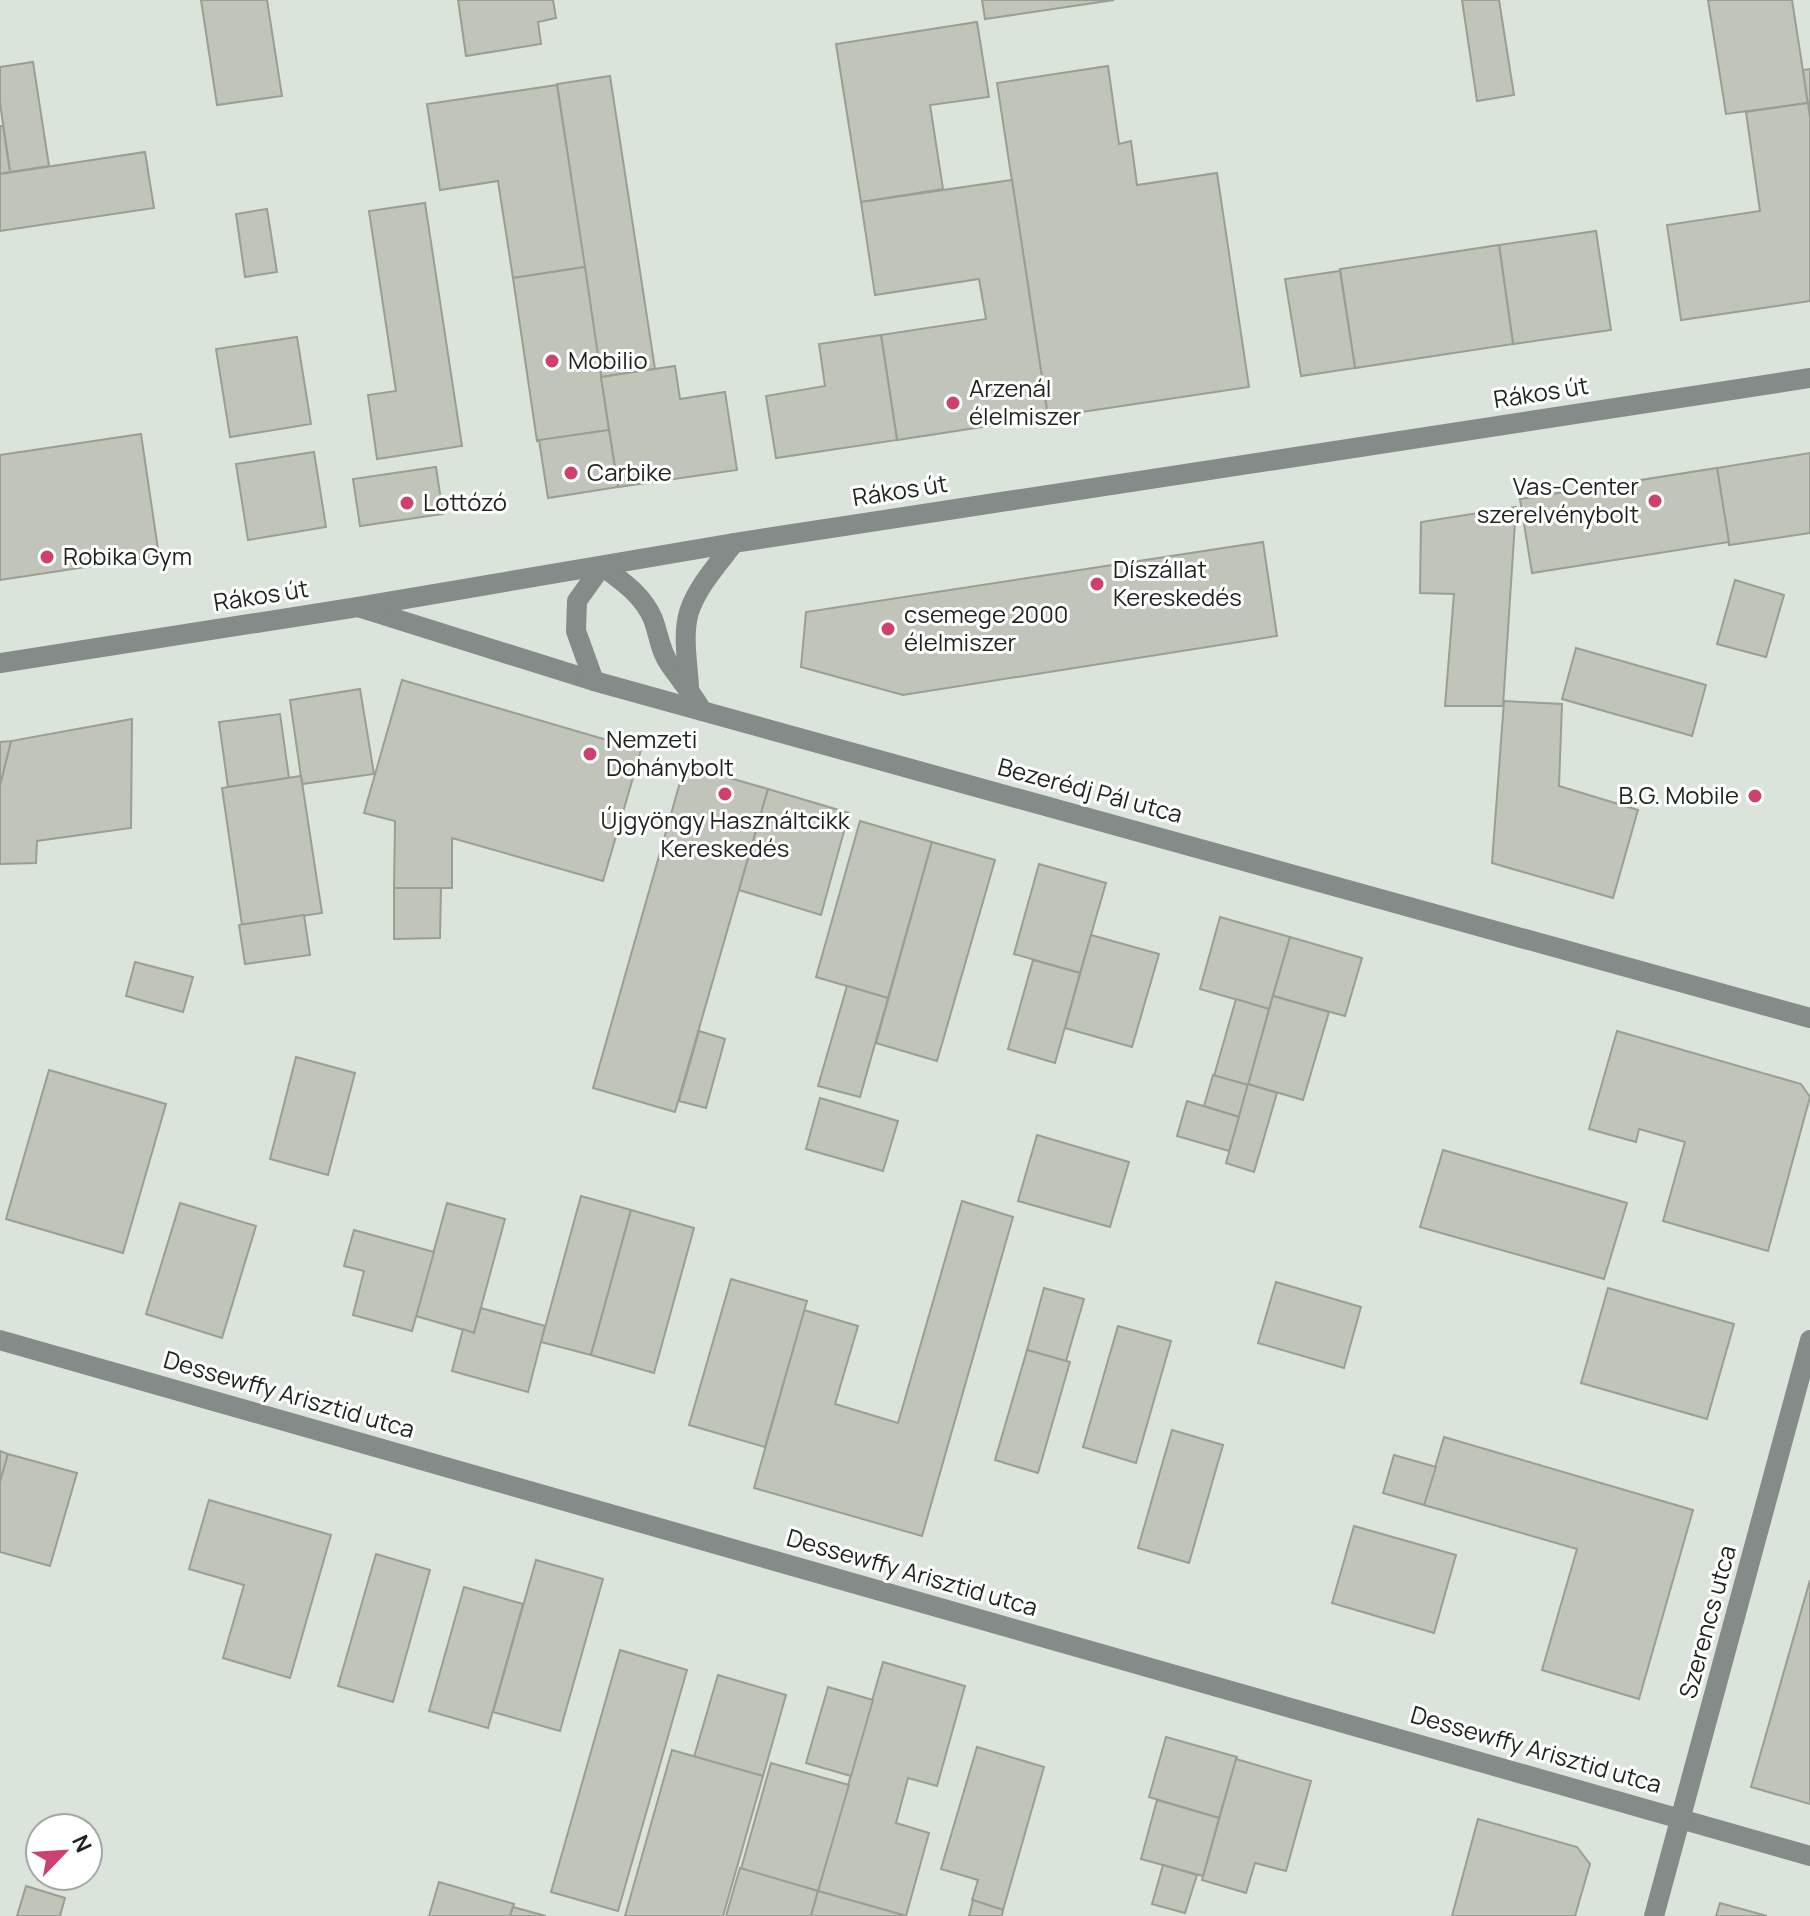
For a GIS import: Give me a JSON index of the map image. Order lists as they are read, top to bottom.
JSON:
{
  "streets": {
    "street": [
      "Rákos út",
      "Bezerédj Pál utca",
      "Dessewffy Arisztid utca",
      "Szerencs utca"
    ]
  },
  "crossings": [
    ["Rákos út", "Bezerédj Pál utca"],
    ["Dessewffy Arisztid utca", "Szerencs utca"]
  ],
  "places": [
    "Mobilio",
    "Arzenál élelmiszer",
    "Carbike",
    "Vas-Center szerelvénybolt",
    "Lottózó",
    "Robika Gym",
    "Díszállat Kereskedés",
    "csemege 2000 élelmiszer",
    "Nemzeti Dohánybolt",
    "Újgyöngy Használtcikk Kereskedés",
    "B.G. Mobile"
  ],
  "north": "top right"
}
